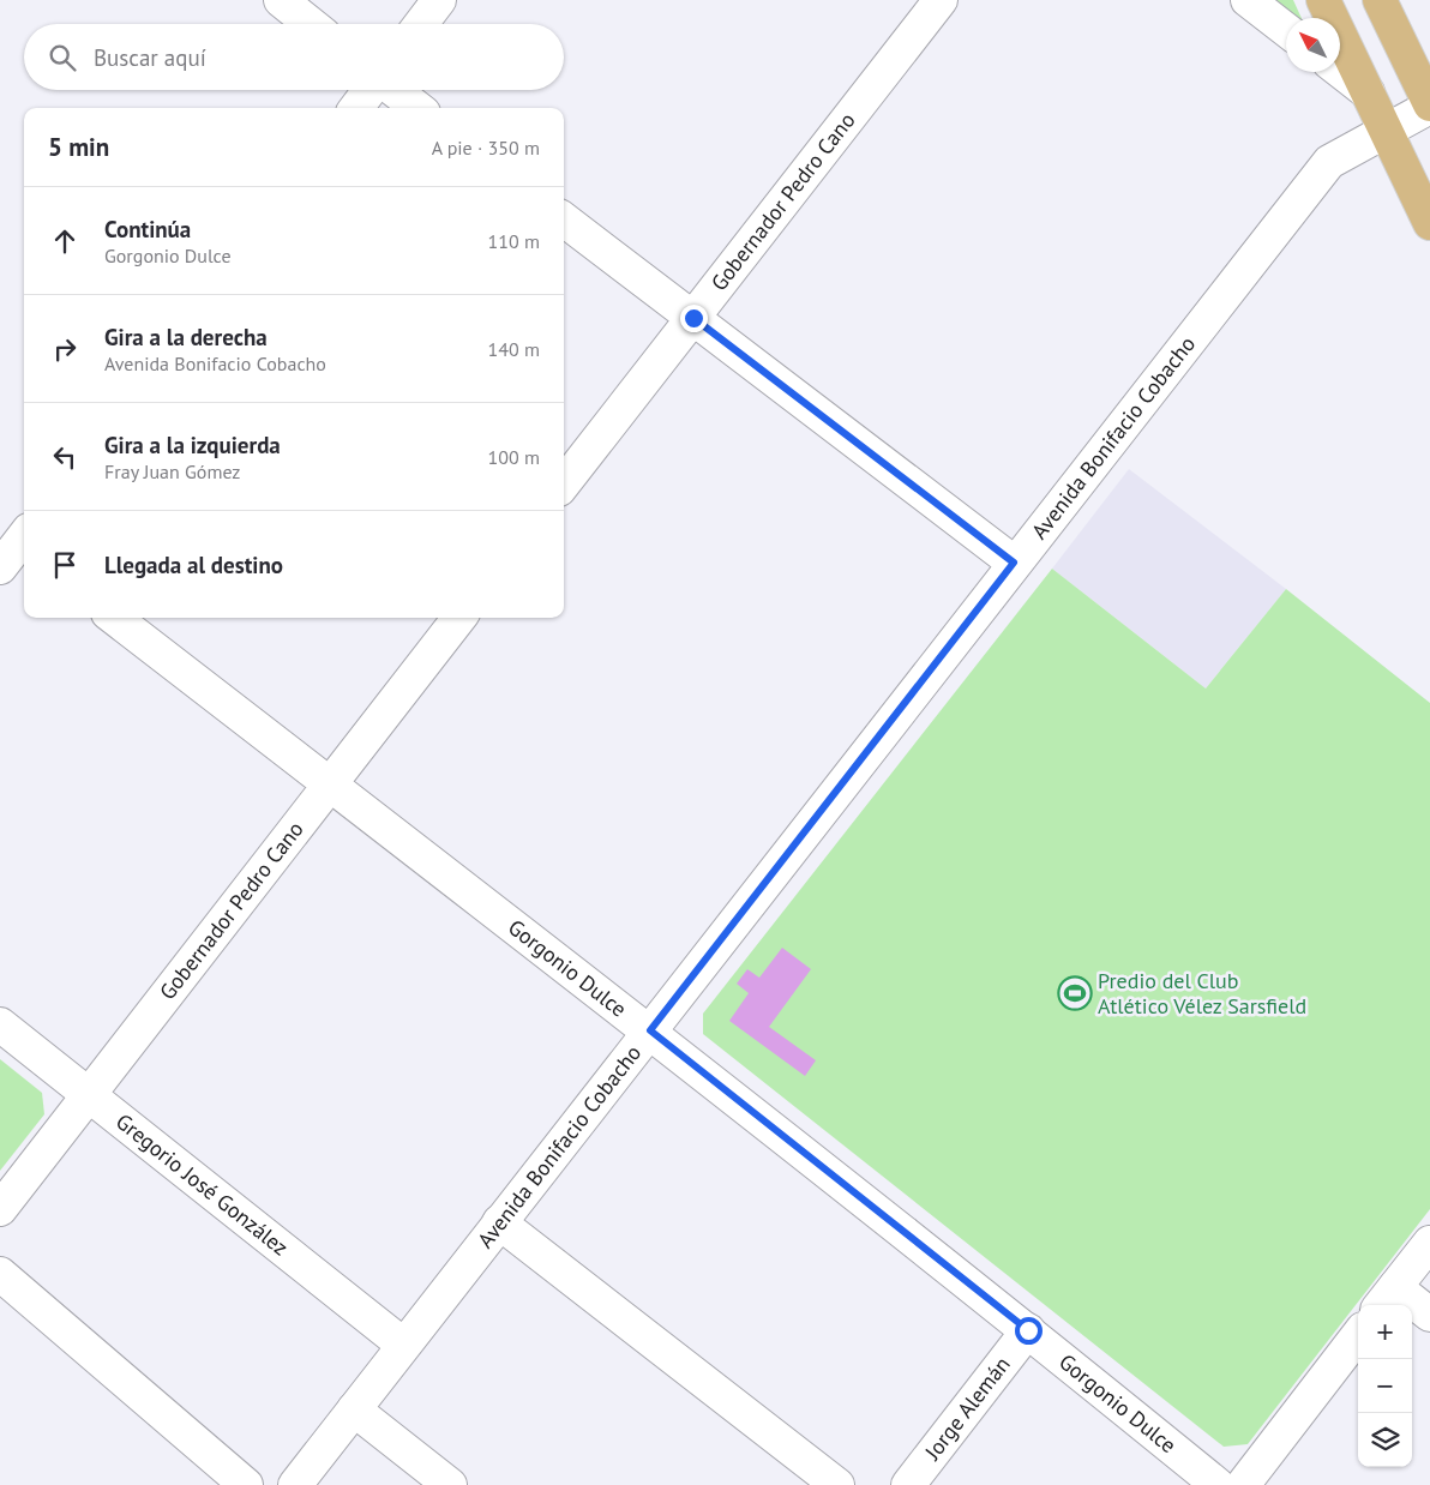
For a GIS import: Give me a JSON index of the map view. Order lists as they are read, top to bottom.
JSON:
{
  "streets": {
    "street": [
      "Gobernador Pedro Cano",
      "Avenida Bonifacio Cobacho",
      "Gorgonio Dulce",
      "Gregorio José González",
      "Jorge Alemán"
    ]
  },
  "crossings": [
    ["Gobernador Pedro Cano", "Gorgonio Dulce"],
    ["Gobernador Pedro Cano", "Gregorio José González"],
    ["Avenida Bonifacio Cobacho", "Gorgonio Dulce"],
    ["Avenida Bonifacio Cobacho", "Gregorio José González"],
    ["Gorgonio Dulce", "Jorge Alemán"]
  ],
  "places": {
    "sports": ["Predio del Club Atlético Vélez Sarsfield"]
  },
  "north": "top left",
  "page": {
    "search": "Buscar aquí",
    "heading": ["5 min", "A pie · 350 m"],
    "list": [
      ["Continúa", "Gorgonio Dulce", "110 m"],
      ["Gira a la derecha", "Avenida Bonifacio Cobacho", "140 m"],
      ["Gira a la izquierda", "Fray Juan Gómez", "100 m"],
      "Llegada al destino"
    ],
    "map_buttons": ["+", "−"]
  }
}
